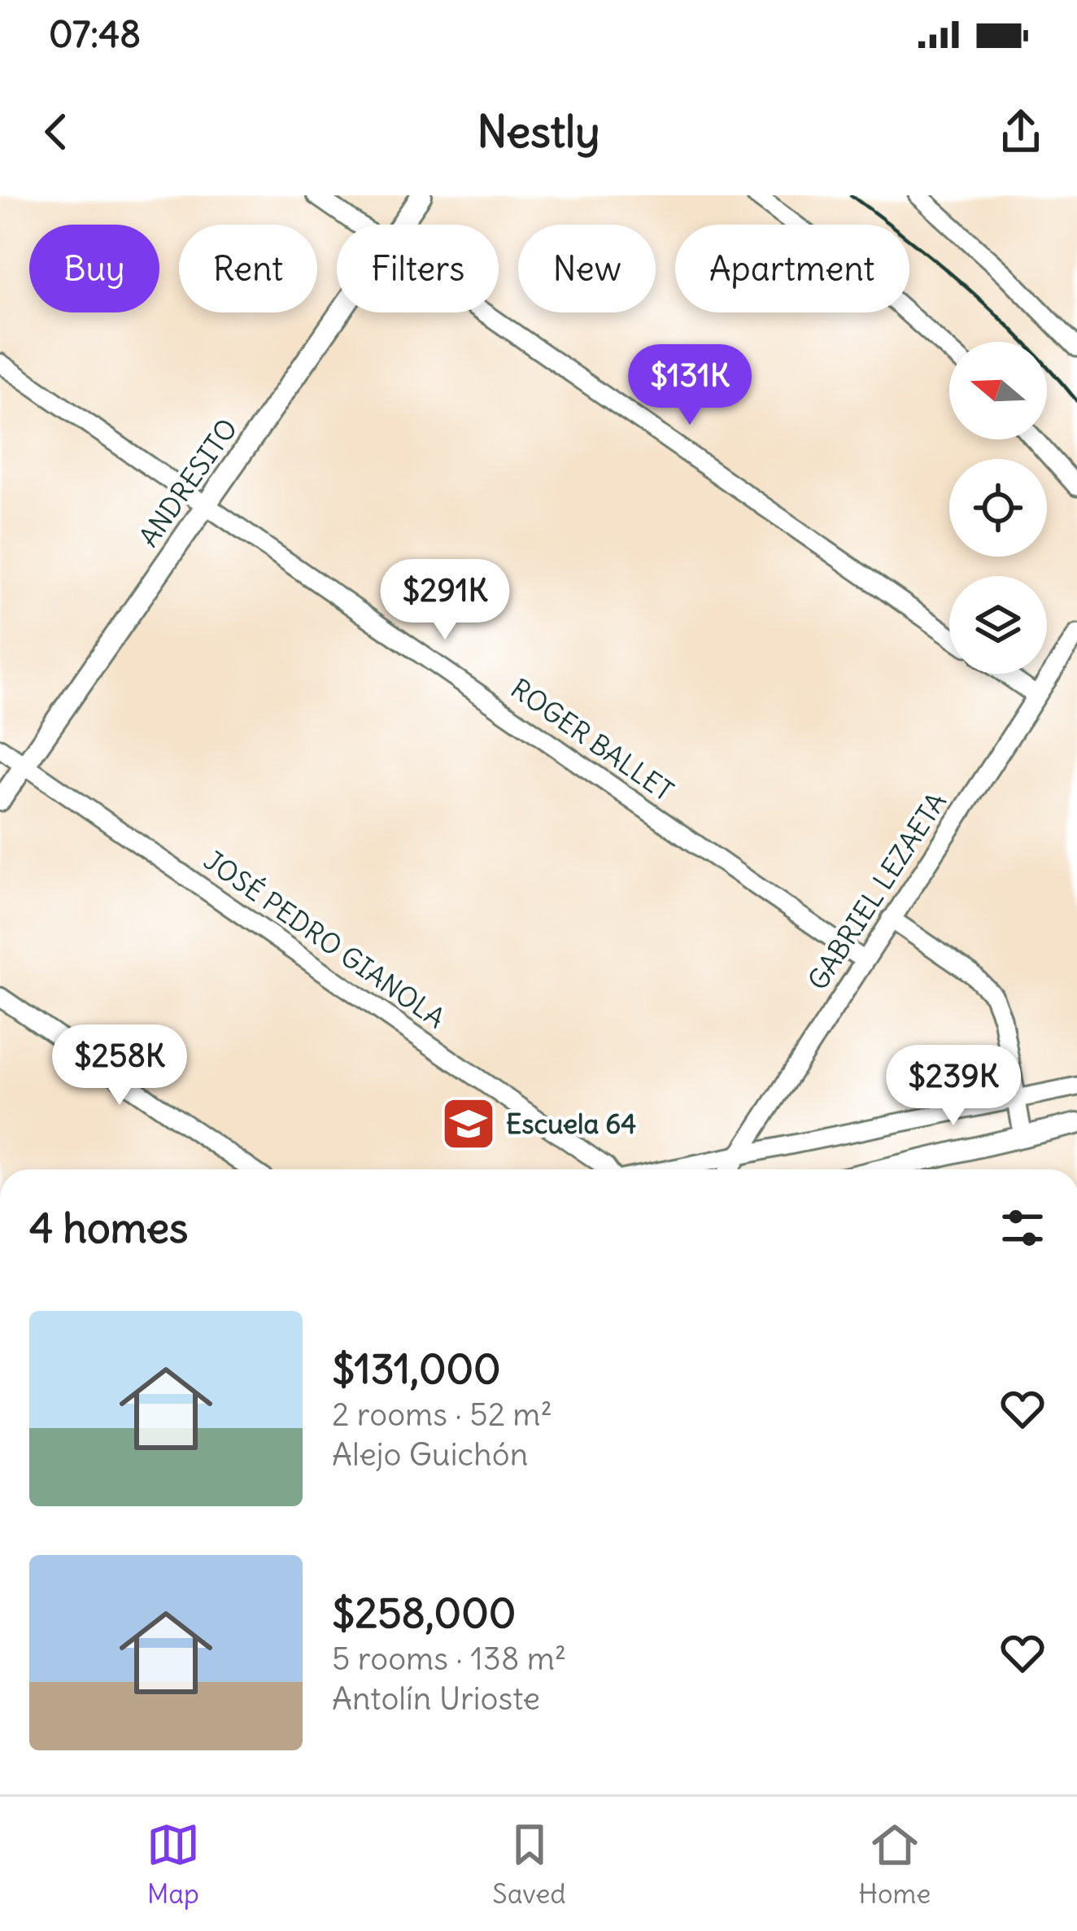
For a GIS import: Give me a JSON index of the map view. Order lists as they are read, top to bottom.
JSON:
{
  "streets": {
    "street": [
      "ANDRESITO",
      "ROGER BALLET",
      "GABRIEL LEZAETA",
      "JOSÉ PEDRO GIANOLA"
    ]
  },
  "crossings": [
    ["ANDRESITO", "ROGER BALLET"],
    ["ANDRESITO", "JOSÉ PEDRO GIANOLA"],
    ["ROGER BALLET", "GABRIEL LEZAETA"]
  ],
  "places": {
    "school or university": ["Escuela 64"]
  },
  "north": "left",
  "page": {
    "status": "07:48",
    "header": "Nestly",
    "chip": [
      "Buy",
      "Rent",
      "Filters",
      "New",
      "Apartment"
    ],
    "price": [
      "$131K",
      "$291K",
      "$258K",
      "$239K"
    ],
    "heading": "4 homes",
    "list": [
      {
        "name": "$131,000",
        "note": "2 rooms · 52 m² · Alejo Guichón"
      },
      {
        "name": "$258,000",
        "note": "5 rooms · 138 m² · Antolín Urioste"
      }
    ],
    "tabs": ["Map", "Saved", "Home"]
  }
}
